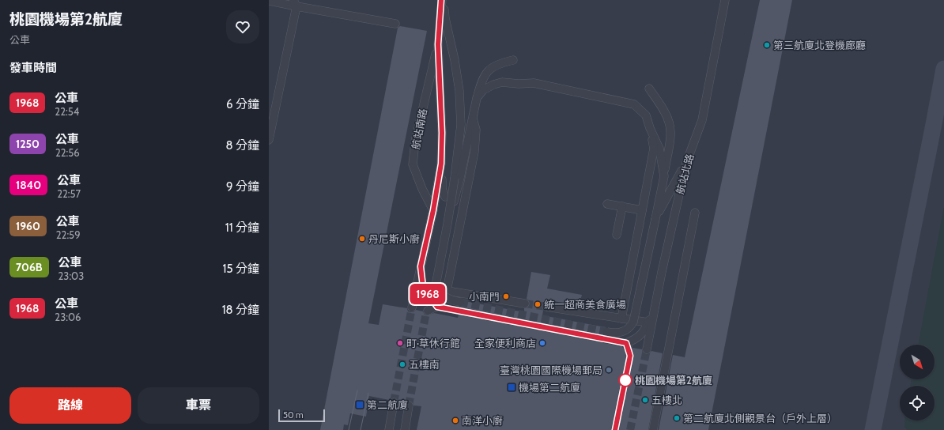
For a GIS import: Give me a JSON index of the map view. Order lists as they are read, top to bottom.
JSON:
{
  "streets": {
    "street": ["航站南路", "航站北路"]
  },
  "places": {
    "other": [
      "第三航廈北登機廊廳",
      "丹尼斯小廚",
      "小南門",
      "統一超商美食廣場",
      "町·草休行館",
      "全家便利商店",
      "五樓南",
      "臺灣桃園國際機場郵局",
      "桃園機場第2航廈",
      "五樓北",
      "第二航廈北側觀景台（戶外上層）",
      "南洋小廚"
    ],
    "transit": ["機場第二航廈", "第二航廈"]
  },
  "lines": ["bus line 1968"],
  "scale_bar": "50 m",
  "north": "bottom right",
  "page": {
    "heading": [
      ["桃園機場第2航廈", "公車"],
      "發車時間"
    ],
    "on_map": "1968",
    "list": [
      {
        "mark": "1968",
        "name": "公車",
        "note": "22:54",
        "value": "6 分鐘"
      },
      {
        "mark": "1250",
        "name": "公車",
        "note": "22:56",
        "value": "8 分鐘"
      },
      {
        "mark": "1840",
        "name": "公車",
        "note": "22:57",
        "value": "9 分鐘"
      },
      {
        "mark": "1960",
        "name": "公車",
        "note": "22:59",
        "value": "11 分鐘"
      },
      {
        "mark": "706B",
        "name": "公車",
        "note": "23:03",
        "value": "15 分鐘"
      },
      {
        "mark": "1968",
        "name": "公車",
        "note": "23:06",
        "value": "18 分鐘"
      }
    ],
    "buttons": ["路線", "車票"],
    "scale": "50 m"
  }
}
